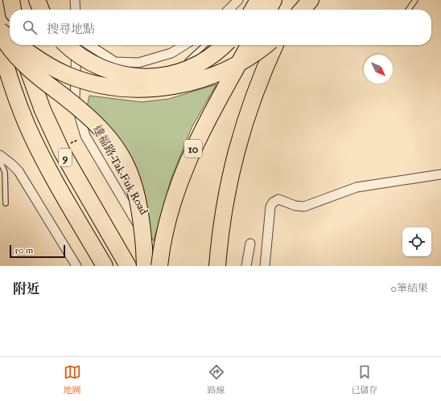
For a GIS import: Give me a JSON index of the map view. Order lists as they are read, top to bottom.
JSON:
{
  "streets": {
    "highway": ["10", "9"],
    "street": ["達福路 Tak Fuk Road"]
  },
  "scale_bar": "50 m",
  "north": "bottom right",
  "page": {
    "search": "搜尋地點",
    "scale": "50 m",
    "heading": ["附近", "0筆結果"],
    "nav": ["地圖", "路線", "已儲存"]
  }
}
